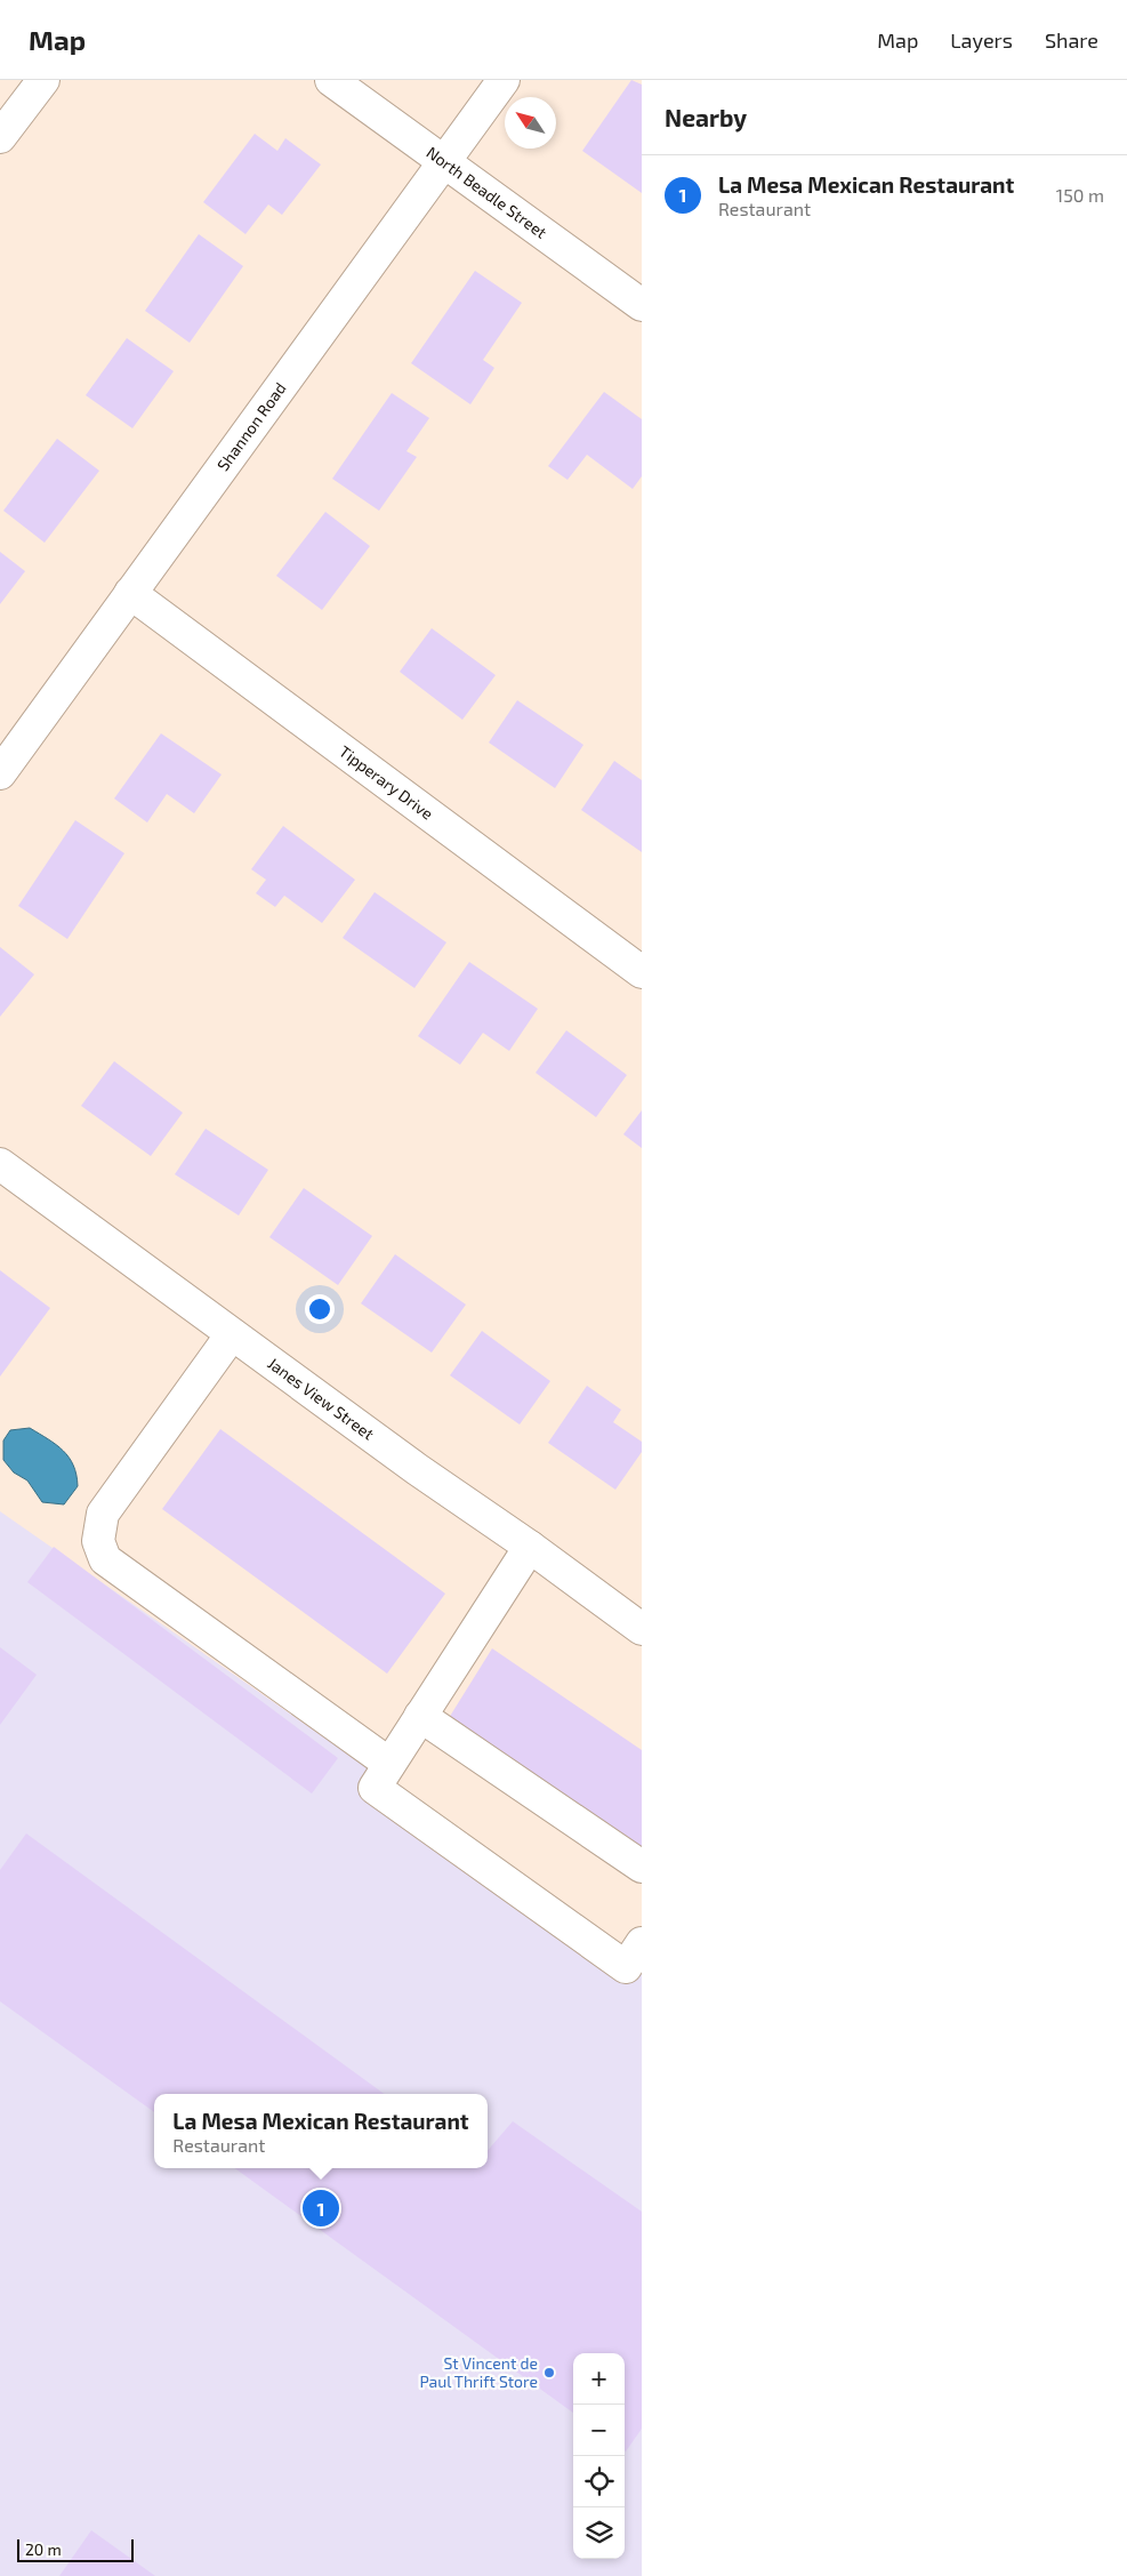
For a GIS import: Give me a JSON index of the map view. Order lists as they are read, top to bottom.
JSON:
{
  "streets": {
    "street": [
      "North Beadle Street",
      "Shannon Road",
      "Tipperary Drive",
      "Janes View Street"
    ]
  },
  "crossings": [
    ["North Beadle Street", "Shannon Road"],
    ["Shannon Road", "Tipperary Drive"]
  ],
  "places": ["St Vincent de Paul Thrift Store"],
  "scale_bar": "20 m",
  "north": "top left",
  "page": {
    "header": "Map",
    "nav": ["Map", "Layers", "Share"],
    "heading": "Nearby",
    "list": [
      {
        "mark": "1",
        "name": "La Mesa Mexican Restaurant",
        "note": "Restaurant",
        "value": "150 m"
      }
    ],
    "popup": ["La Mesa Mexican Restaurant", "Restaurant"],
    "pins": "1",
    "map_buttons": ["+", "−"],
    "scale": "20 m"
  }
}
